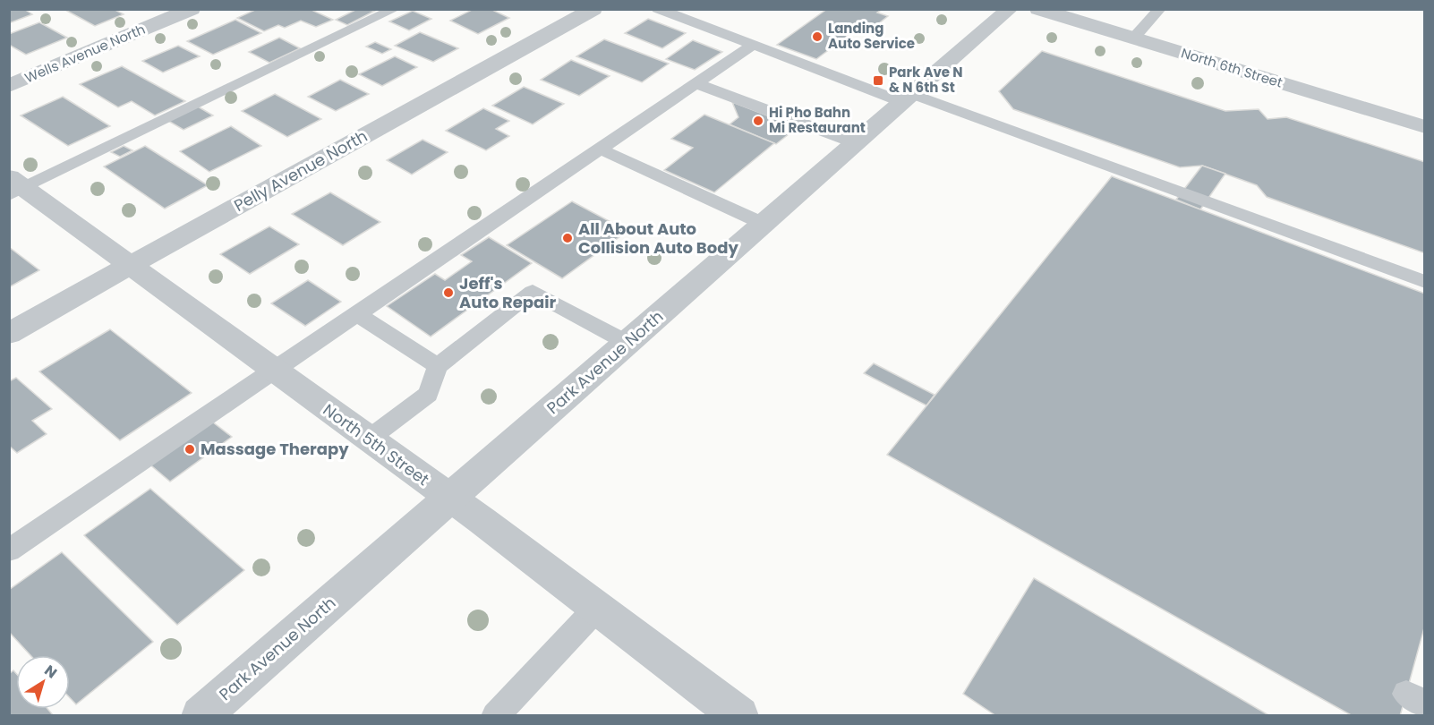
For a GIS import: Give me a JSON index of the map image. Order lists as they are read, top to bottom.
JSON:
{
  "streets": {
    "street": [
      "Wells Avenue North",
      "North 6th Street",
      "Pelly Avenue North",
      "Park Avenue North",
      "North 5th Street"
    ]
  },
  "crossings": [
    ["Pelly Avenue North", "North 5th Street"],
    ["Park Avenue North", "North 5th Street"]
  ],
  "places": {
    "other": [
      "Landing Auto Service",
      "Hi Pho Bahn Mi Restaurant",
      "All About Auto Collision Auto Body",
      "Jeff's Auto Repair",
      "Massage Therapy"
    ],
    "transit": ["Park Ave N & N 6th St"]
  },
  "north": "top right"
}
